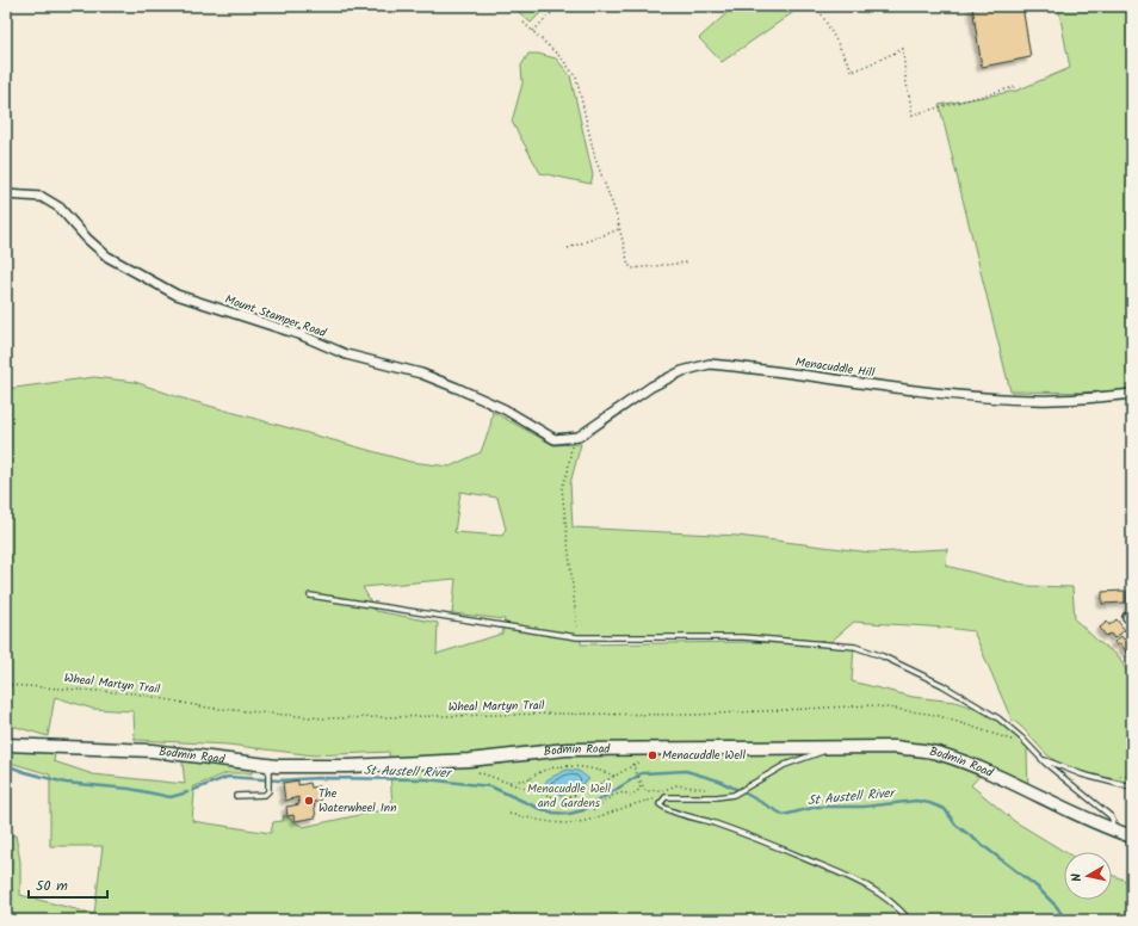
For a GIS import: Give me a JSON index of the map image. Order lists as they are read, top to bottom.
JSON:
{
  "streets": {
    "main road": ["Bodmin Road"],
    "street": ["Mount Stamper Road", "Menacuddle Hill"],
    "path": ["Wheal Martyn Trail"]
  },
  "crossings": [
    ["Mount Stamper Road", "Menacuddle Hill"]
  ],
  "water": ["St Austell River"],
  "parks": ["Menacuddle Well and Gardens"],
  "places": ["Menacuddle Well", "The Waterwheel Inn"],
  "scale_bar": "50 m",
  "north": "left"
}
